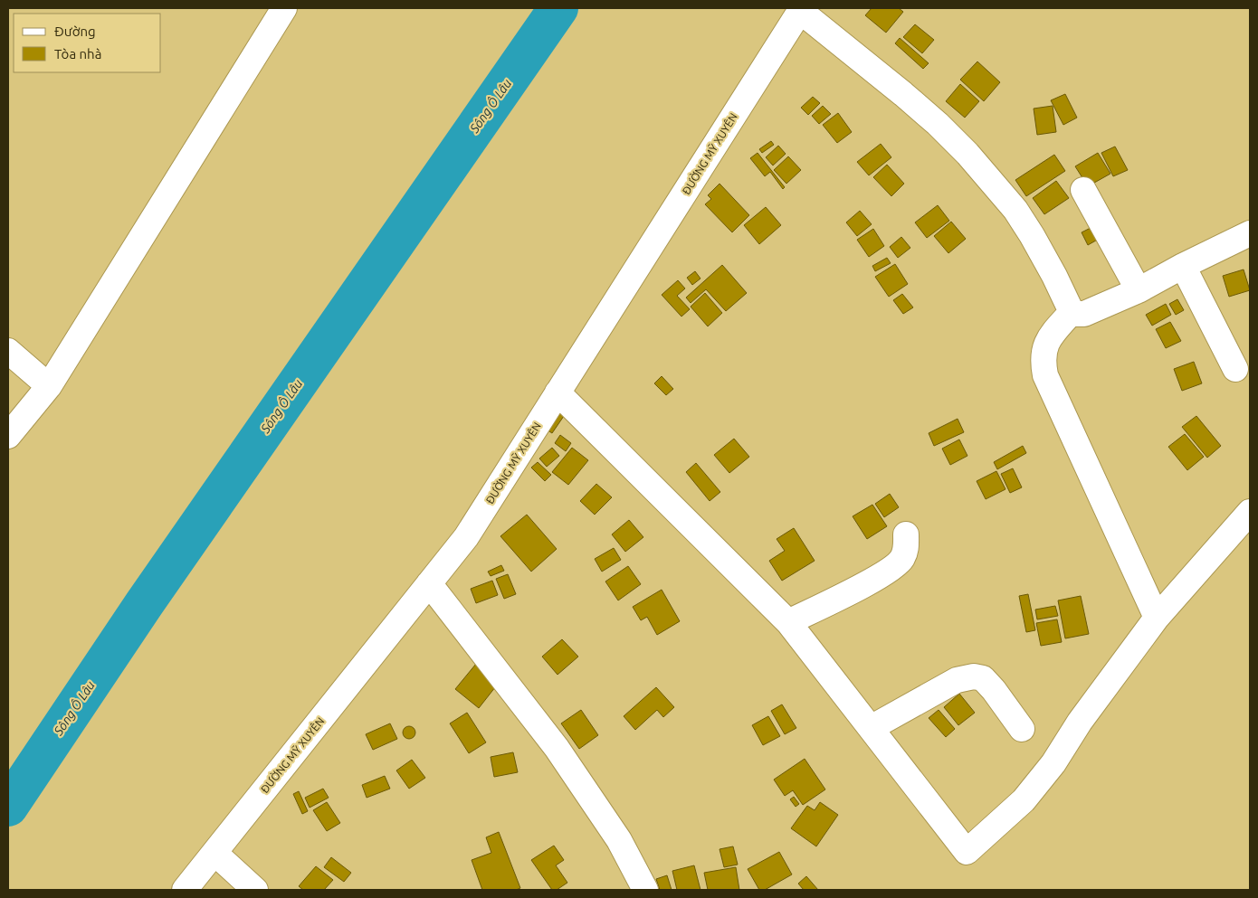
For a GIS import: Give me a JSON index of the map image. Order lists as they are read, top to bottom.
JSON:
{
  "streets": {
    "street": ["ĐƯỜNG MỸ XUYÊN"]
  },
  "water": ["Sông Ô Lâu"],
  "legend": ["Đường", "Tòa nhà"]
}
